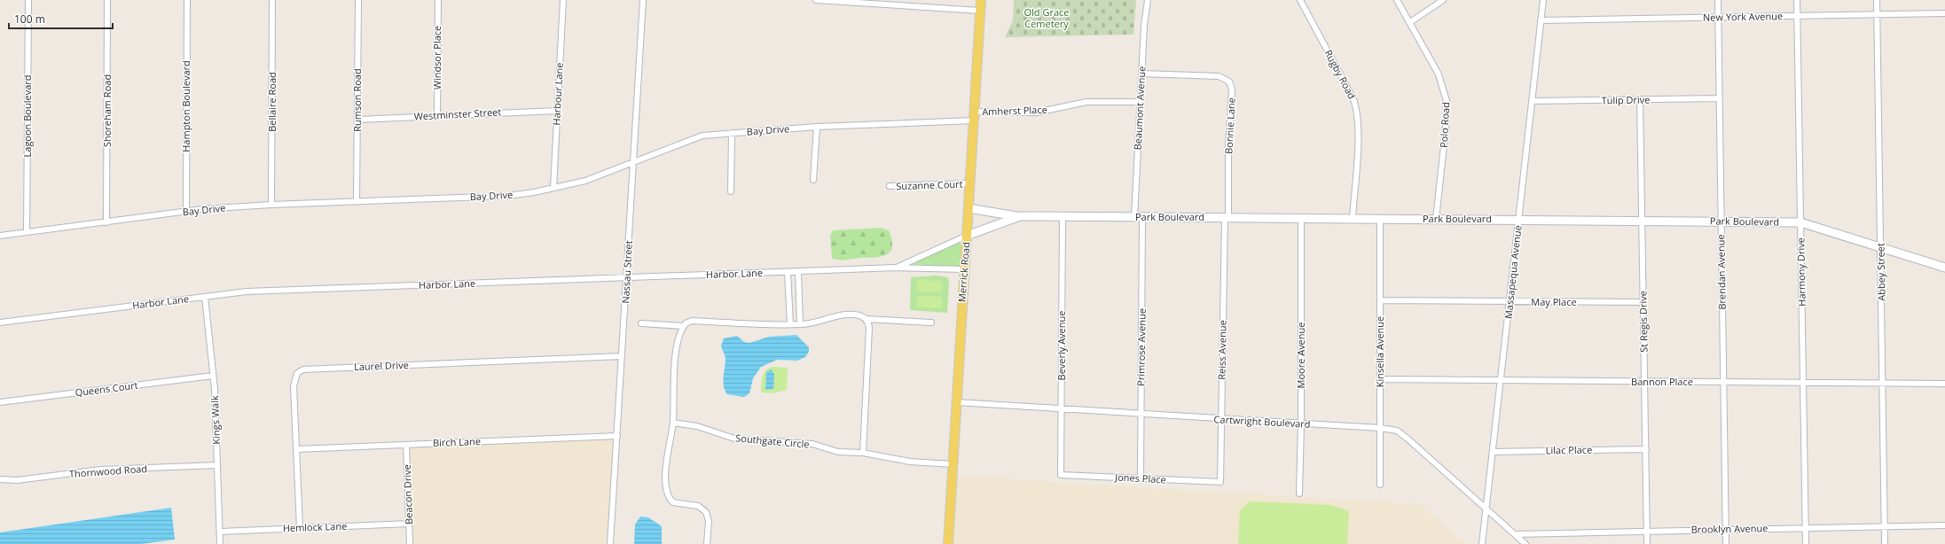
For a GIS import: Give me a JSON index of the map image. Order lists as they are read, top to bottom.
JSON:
{
  "streets": {
    "main road": ["Park Boulevard", "Merrick Road"],
    "street": [
      "New York Avenue",
      "Windsor Place",
      "Rugby Road",
      "Harbour Lane",
      "Rumson Road",
      "Tulip Drive",
      "Bellaire Road",
      "Hampton Boulevard",
      "Beaumont Avenue",
      "Shoreham Road",
      "Amherst Place",
      "Westminster Street",
      "Lagoon Boulevard",
      "Polo Road",
      "Bonnie Lane",
      "Bay Drive",
      "Suzanne Court",
      "Nassau Street",
      "Massapequa Avenue",
      "Brendan Avenue",
      "Harmony Drive",
      "Abbey Street",
      "Harbor Lane",
      "May Place",
      "St Regis Drive",
      "Beverly Avenue",
      "Primrose Avenue",
      "Reiss Avenue",
      "Kinsella Avenue",
      "Moore Avenue",
      "Laurel Drive",
      "Bannon Place",
      "Queens Court",
      "Kings Walk",
      "Cartwright Boulevard",
      "Southgate Circle",
      "Birch Lane",
      "Lilac Place",
      "Thornwood Road",
      "Jones Place",
      "Beacon Drive",
      "Hemlock Lane",
      "Brooklyn Avenue"
    ]
  },
  "crossings": [
    ["New York Avenue", "Massapequa Avenue"],
    ["New York Avenue", "Brendan Avenue"],
    ["New York Avenue", "Harmony Drive"],
    ["New York Avenue", "Abbey Street"],
    ["Windsor Place", "Westminster Street"],
    ["Rugby Road", "Park Boulevard"],
    ["Harbour Lane", "Westminster Street"],
    ["Harbour Lane", "Bay Drive"],
    ["Rumson Road", "Westminster Street"],
    ["Rumson Road", "Bay Drive"],
    ["Tulip Drive", "Massapequa Avenue"],
    ["Tulip Drive", "Brendan Avenue"],
    ["Tulip Drive", "St Regis Drive"],
    ["Bellaire Road", "Bay Drive"],
    ["Hampton Boulevard", "Bay Drive"],
    ["Beaumont Avenue", "Amherst Place"],
    ["Beaumont Avenue", "Bonnie Lane"],
    ["Beaumont Avenue", "Park Boulevard"],
    ["Beaumont Avenue", "Primrose Avenue"],
    ["Shoreham Road", "Bay Drive"],
    ["Amherst Place", "Bay Drive"],
    ["Amherst Place", "Merrick Road"],
    ["Lagoon Boulevard", "Bay Drive"],
    ["Polo Road", "Park Boulevard"],
    ["Bonnie Lane", "Park Boulevard"],
    ["Bonnie Lane", "Reiss Avenue"],
    ["Bay Drive", "Nassau Street"],
    ["Bay Drive", "Merrick Road"],
    ["Suzanne Court", "Merrick Road"],
    ["Park Boulevard", "Merrick Road"],
    ["Park Boulevard", "Massapequa Avenue"],
    ["Park Boulevard", "Brendan Avenue"],
    ["Park Boulevard", "Harmony Drive"],
    ["Park Boulevard", "Abbey Street"],
    ["Park Boulevard", "Harbor Lane"],
    ["Park Boulevard", "St Regis Drive"],
    ["Park Boulevard", "Beverly Avenue"],
    ["Park Boulevard", "Primrose Avenue"],
    ["Park Boulevard", "Reiss Avenue"],
    ["Park Boulevard", "Kinsella Avenue"],
    ["Park Boulevard", "Moore Avenue"],
    ["Nassau Street", "Harbor Lane"],
    ["Nassau Street", "Laurel Drive"],
    ["Nassau Street", "Birch Lane"],
    ["Merrick Road", "Harbor Lane"],
    ["Merrick Road", "Cartwright Boulevard"],
    ["Merrick Road", "Southgate Circle"],
    ["Massapequa Avenue", "May Place"],
    ["Massapequa Avenue", "Bannon Place"],
    ["Massapequa Avenue", "Cartwright Boulevard"],
    ["Massapequa Avenue", "Lilac Place"],
    ["Brendan Avenue", "Bannon Place"],
    ["Brendan Avenue", "Brooklyn Avenue"],
    ["Harmony Drive", "Bannon Place"],
    ["Harmony Drive", "Brooklyn Avenue"],
    ["Abbey Street", "Bannon Place"],
    ["Abbey Street", "Brooklyn Avenue"],
    ["Harbor Lane", "Kings Walk"],
    ["May Place", "St Regis Drive"],
    ["May Place", "Kinsella Avenue"],
    ["St Regis Drive", "Bannon Place"],
    ["St Regis Drive", "Lilac Place"],
    ["St Regis Drive", "Brooklyn Avenue"],
    ["Beverly Avenue", "Cartwright Boulevard"],
    ["Beverly Avenue", "Jones Place"],
    ["Primrose Avenue", "Cartwright Boulevard"],
    ["Primrose Avenue", "Jones Place"],
    ["Reiss Avenue", "Cartwright Boulevard"],
    ["Reiss Avenue", "Jones Place"],
    ["Kinsella Avenue", "Bannon Place"],
    ["Kinsella Avenue", "Cartwright Boulevard"],
    ["Moore Avenue", "Cartwright Boulevard"],
    ["Laurel Drive", "Birch Lane"],
    ["Laurel Drive", "Hemlock Lane"],
    ["Queens Court", "Kings Walk"],
    ["Kings Walk", "Thornwood Road"],
    ["Kings Walk", "Hemlock Lane"],
    ["Cartwright Boulevard", "Brooklyn Avenue"],
    ["Birch Lane", "Beacon Drive"],
    ["Beacon Drive", "Hemlock Lane"]
  ],
  "parks": ["Old Grace Cemetery"],
  "scale_bar": "100 m"
}
